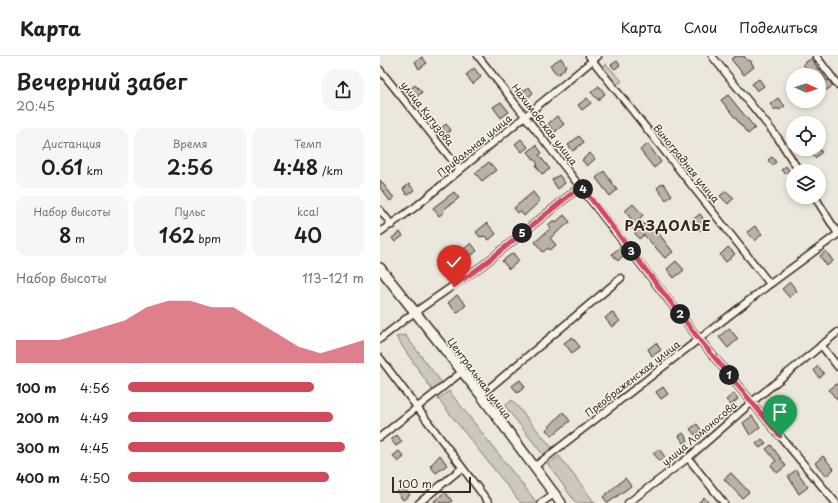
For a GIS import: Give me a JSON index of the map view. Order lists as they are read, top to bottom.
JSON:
{
  "streets": {
    "main road": ["Центральная улица"],
    "street": [
      "улица Кутузова",
      "Нахимовская улица",
      "Привольная улица",
      "Виноградная улица",
      "Преображенская улица",
      "улица Ломоносова"
    ]
  },
  "crossings": [
    ["улица Кутузова", "Привольная улица"],
    ["Нахимовская улица", "Привольная улица"],
    ["Нахимовская улица", "Преображенская улица"],
    ["Нахимовская улица", "улица Ломоносова"],
    ["Привольная улица", "Виноградная улица"],
    ["Виноградная улица", "Преображенская улица"],
    ["Центральная улица", "Преображенская улица"]
  ],
  "districts": ["РАЗДОЛЬЕ"],
  "scale_bar": "100 m",
  "north": "right",
  "page": {
    "header": "Карта",
    "nav": ["Карта", "Слои", "Поделиться"],
    "heading": ["Вечерний забег", "20:45"],
    "stats": [
      ["Дистанция", "0.61 km"],
      ["Время", "2:56"],
      ["Темп", "4:48 /km"],
      ["Набор высоты", "8 m"],
      ["Пульс", "162 bpm"],
      ["kcal", "40"]
    ],
    "pins": [
      "4",
      "5",
      "3",
      "2",
      "1"
    ],
    "chart": ["Набор высоты", "113–121 m"],
    "list": [
      {
        "name": "100 m",
        "note": "4:56"
      },
      {
        "name": "200 m",
        "note": "4:49"
      },
      {
        "name": "300 m",
        "note": "4:45"
      },
      {
        "name": "400 m",
        "note": "4:50"
      }
    ],
    "scale": "100 m"
  }
}
